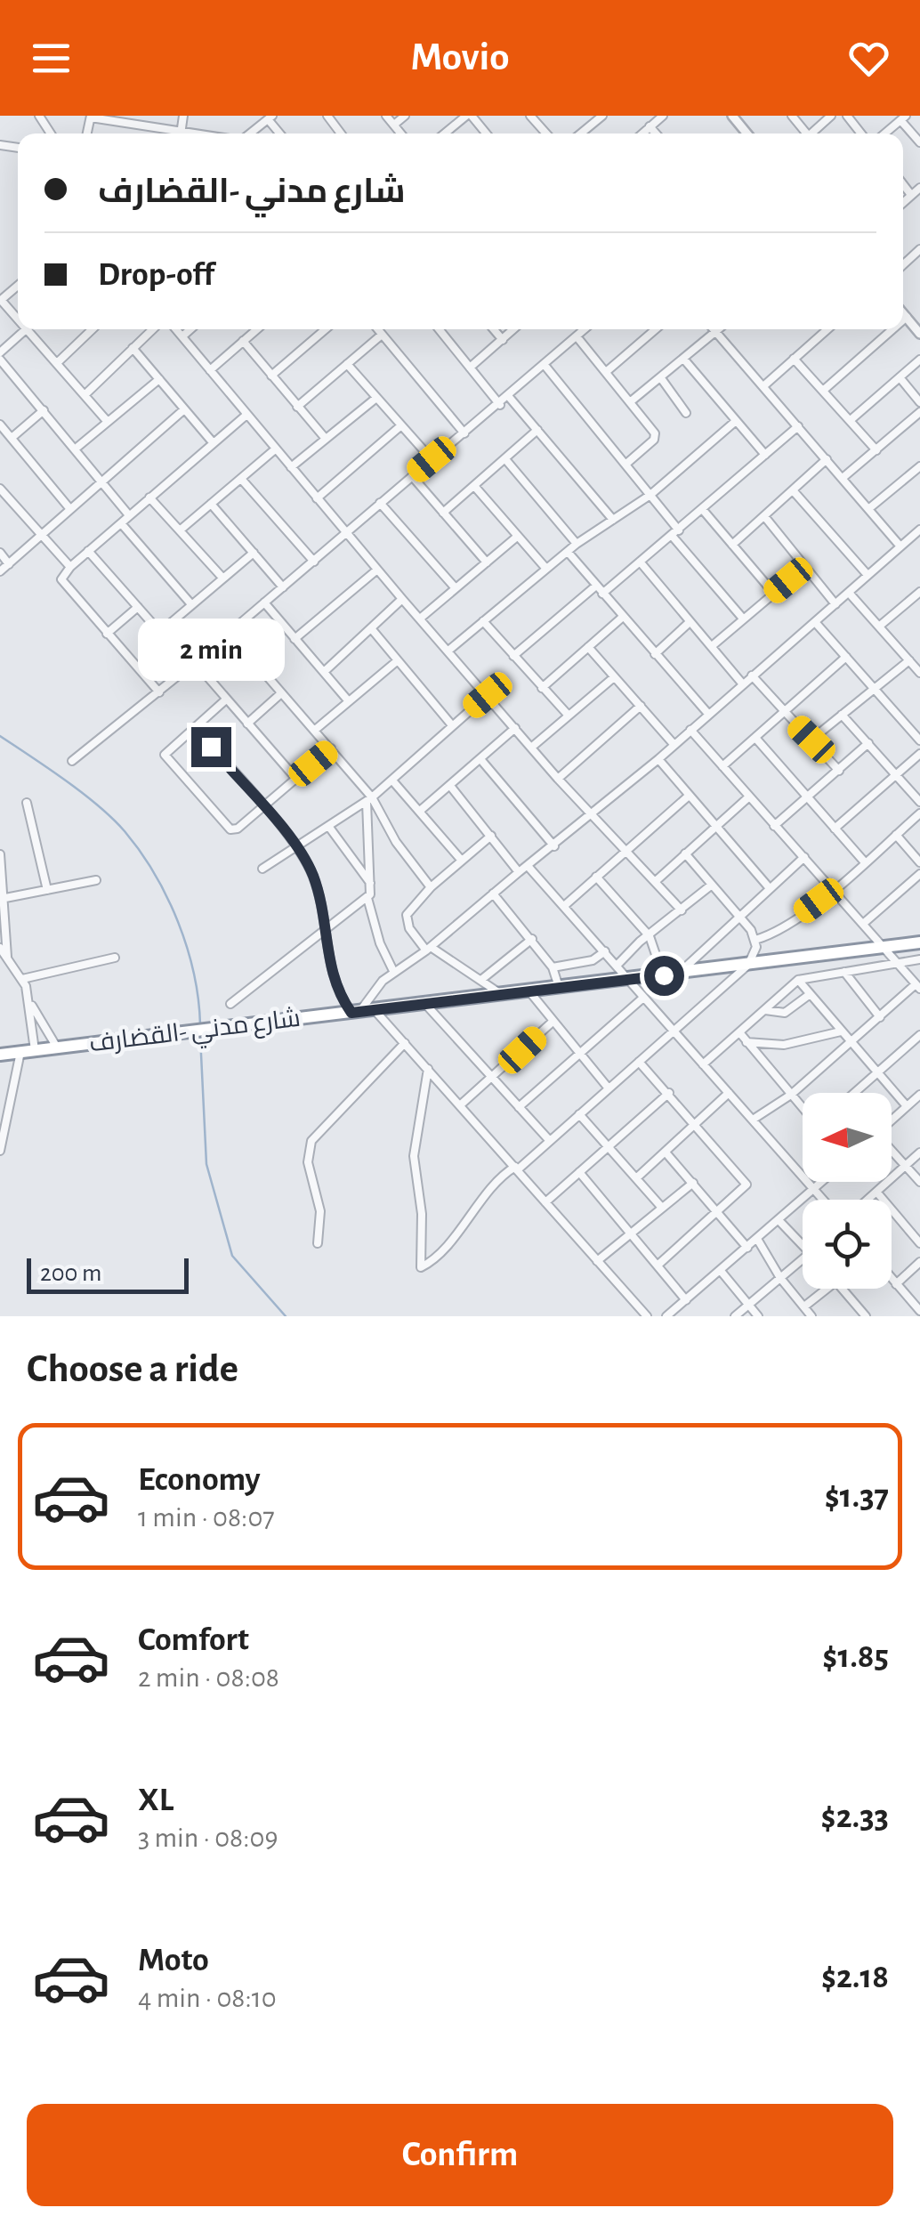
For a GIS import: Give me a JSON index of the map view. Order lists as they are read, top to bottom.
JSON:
{
  "streets": {
    "highway": ["شارع مدني -القضارف"]
  },
  "scale_bar": "200 m",
  "north": "left",
  "page": {
    "header": "Movio",
    "banner": ["شارع مدني -القضارف", "Drop-off"],
    "bubble": "2 min",
    "scale": "200 m",
    "heading": "Choose a ride",
    "list": [
      {
        "name": "Economy",
        "note": "1 min · 08:07",
        "value": "$1.37"
      },
      {
        "name": "Comfort",
        "note": "2 min · 08:08",
        "value": "$1.85"
      },
      {
        "name": "XL",
        "note": "3 min · 08:09",
        "value": "$2.33"
      },
      {
        "name": "Moto",
        "note": "4 min · 08:10",
        "value": "$2.18"
      }
    ],
    "buttons": "Confirm"
  }
}
